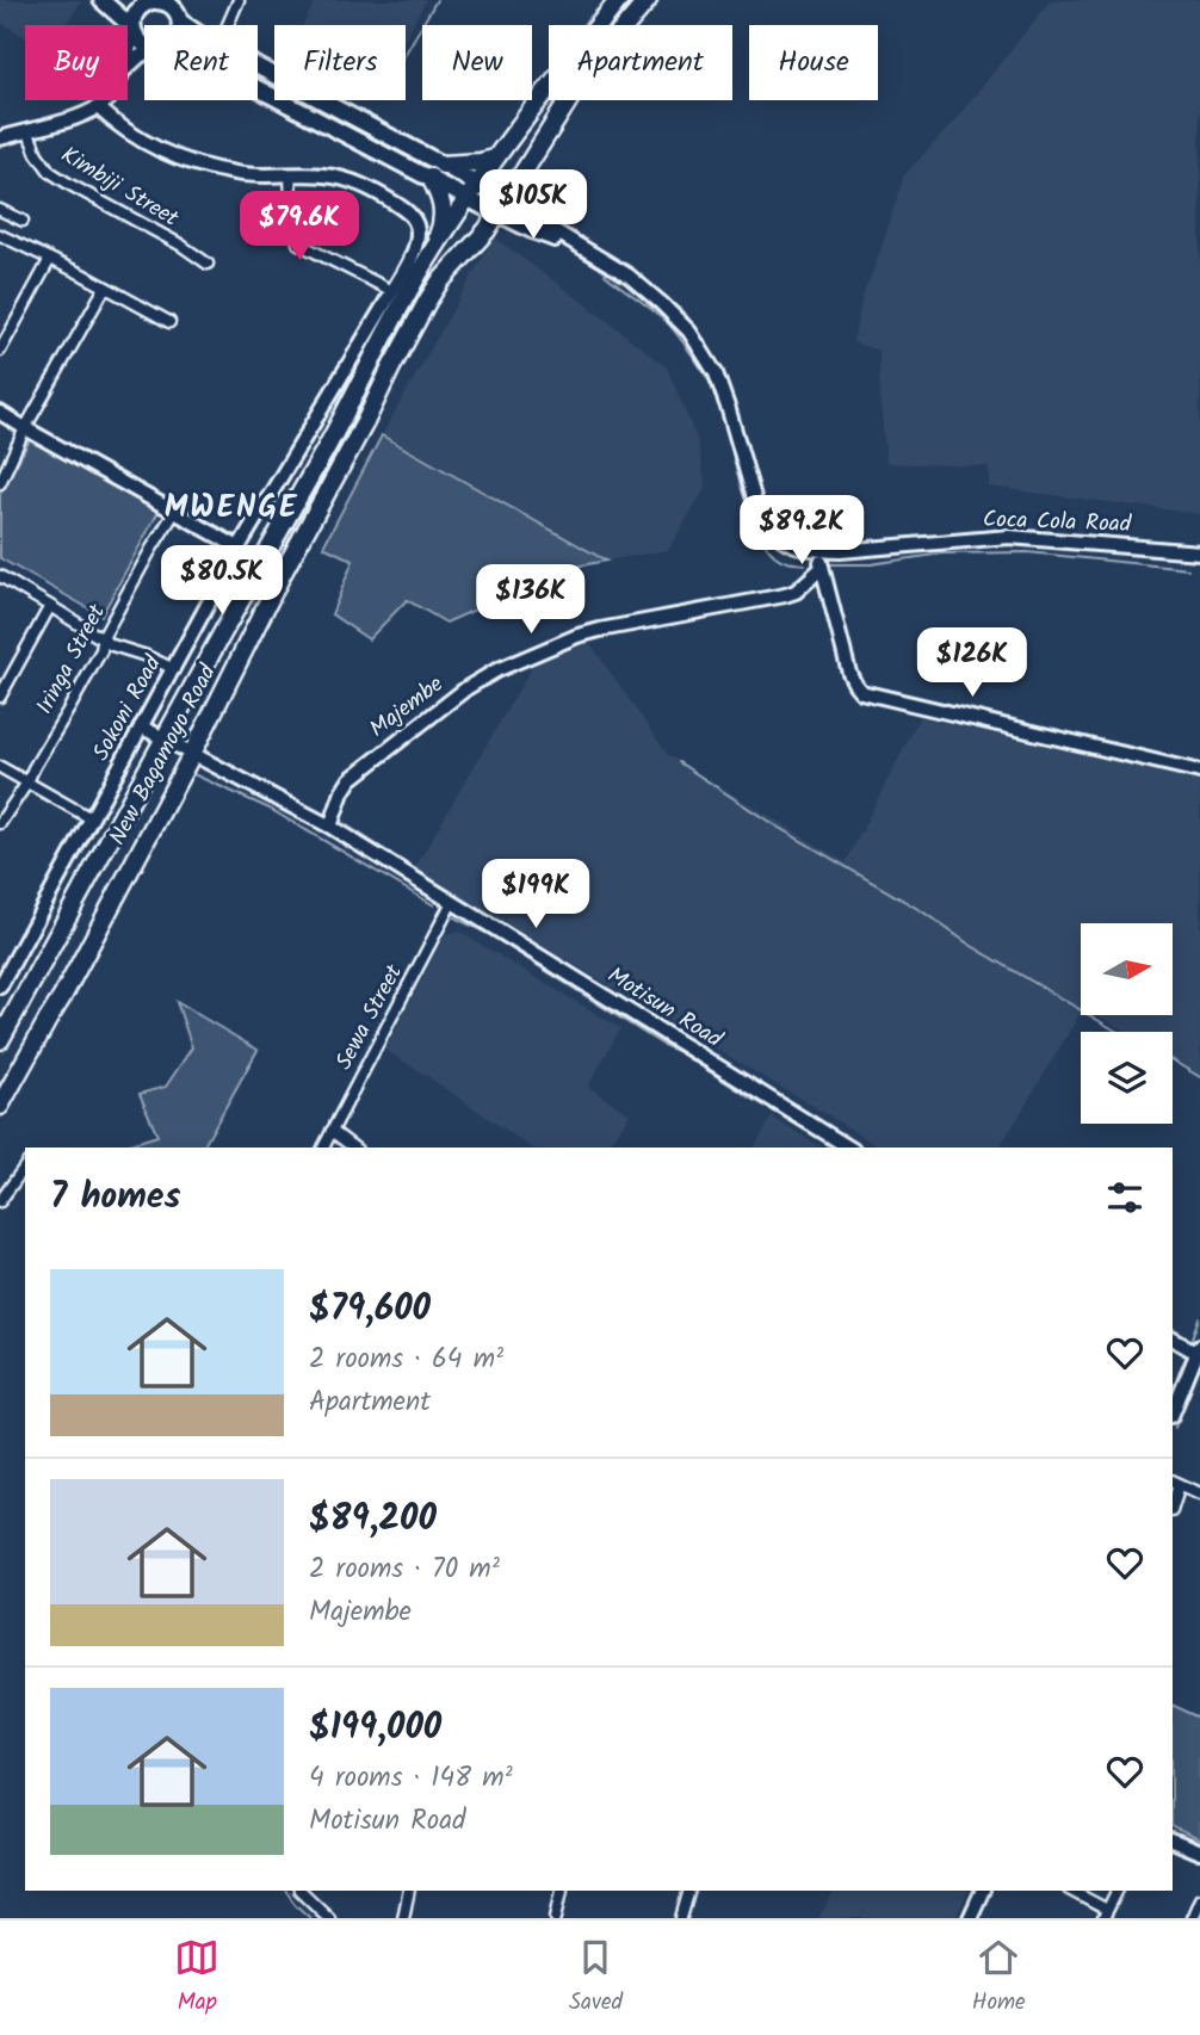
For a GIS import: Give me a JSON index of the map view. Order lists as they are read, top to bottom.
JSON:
{
  "streets": {
    "highway": ["New Bagamoyo Road"],
    "street": [
      "Kimbiji Street",
      "Coca Cola Road",
      "Iringa Street",
      "Majembe",
      "Sokoni Road",
      "Motisun Road",
      "Sewa Street"
    ]
  },
  "crossings": [
    ["Coca Cola Road", "New Bagamoyo Road"],
    ["Majembe", "Motisun Road"],
    ["Sokoni Road", "Motisun Road"],
    ["New Bagamoyo Road", "Motisun Road"],
    ["Motisun Road", "Sewa Street"]
  ],
  "districts": ["MWENGE"],
  "north": "right",
  "page": {
    "chip": [
      "Buy",
      "Rent",
      "Filters",
      "New",
      "Apartment",
      "House"
    ],
    "price": [
      "$105K",
      "$79.6K",
      "$89.2K",
      "$80.5K",
      "$136K",
      "$126K",
      "$199K"
    ],
    "heading": "7 homes",
    "list": [
      {
        "name": "$79,600",
        "note": "2 rooms · 64 m² · Apartment"
      },
      {
        "name": "$89,200",
        "note": "2 rooms · 70 m² · Majembe"
      },
      {
        "name": "$199,000",
        "note": "4 rooms · 148 m² · Motisun Road"
      }
    ],
    "tabs": ["Map", "Saved", "Home"]
  }
}
